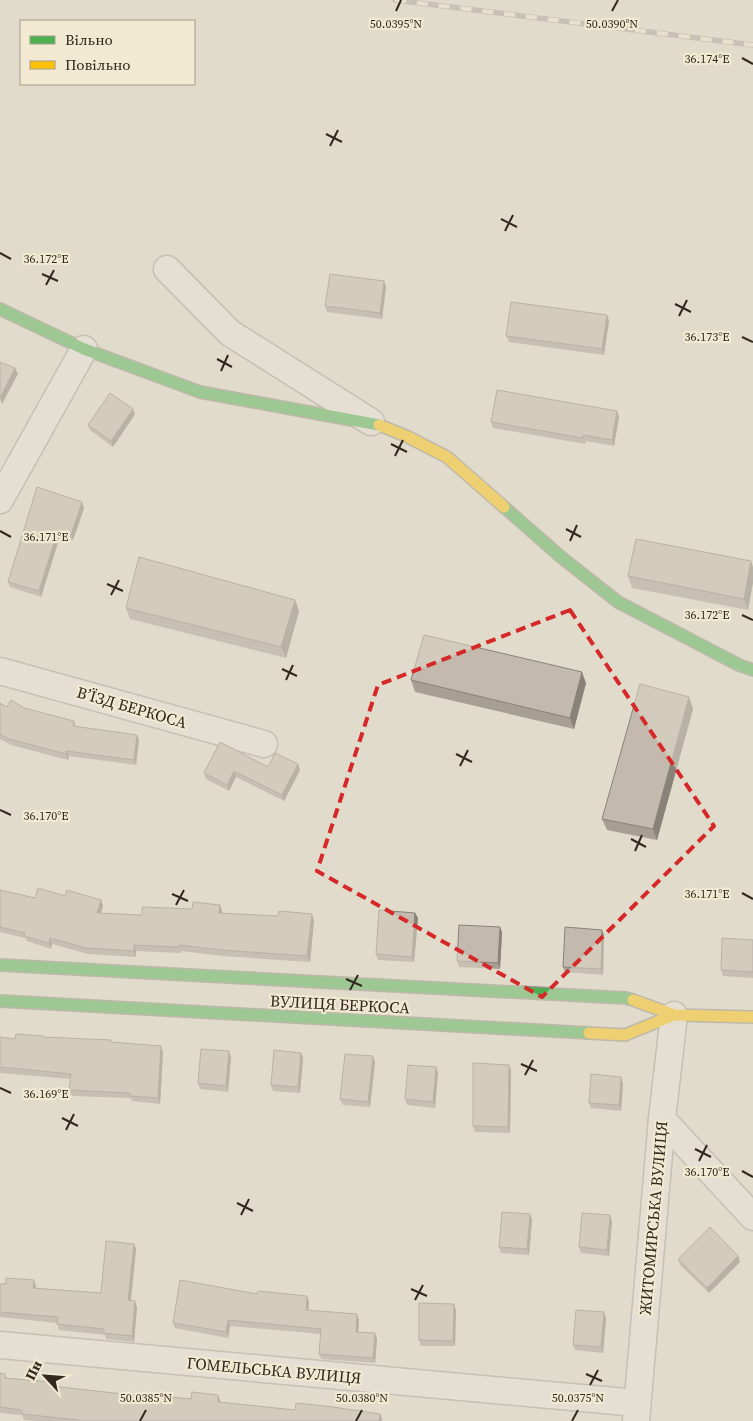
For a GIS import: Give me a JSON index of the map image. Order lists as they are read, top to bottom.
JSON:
{
  "streets": {
    "street": [
      "В’ЇЗД БЕРКОСА",
      "ВУЛИЦЯ БЕРКОСА",
      "ЖИТОМИРСЬКА ВУЛИЦЯ",
      "ГОМЕЛЬСЬКА ВУЛИЦЯ"
    ]
  },
  "crossings": [
    ["ВУЛИЦЯ БЕРКОСА", "ЖИТОМИРСЬКА ВУЛИЦЯ"],
    ["ЖИТОМИРСЬКА ВУЛИЦЯ", "ГОМЕЛЬСЬКА ВУЛИЦЯ"]
  ],
  "legend": ["Вільно", "Повільно"],
  "north": "top left",
  "coordinates": [
    "50.0395°N",
    "50.0390°N",
    "36.174°E",
    "36.172°E",
    "36.173°E",
    "36.171°E",
    "36.170°E",
    "36.169°E",
    "50.0385°N",
    "50.0380°N",
    "50.0375°N"
  ]
}
